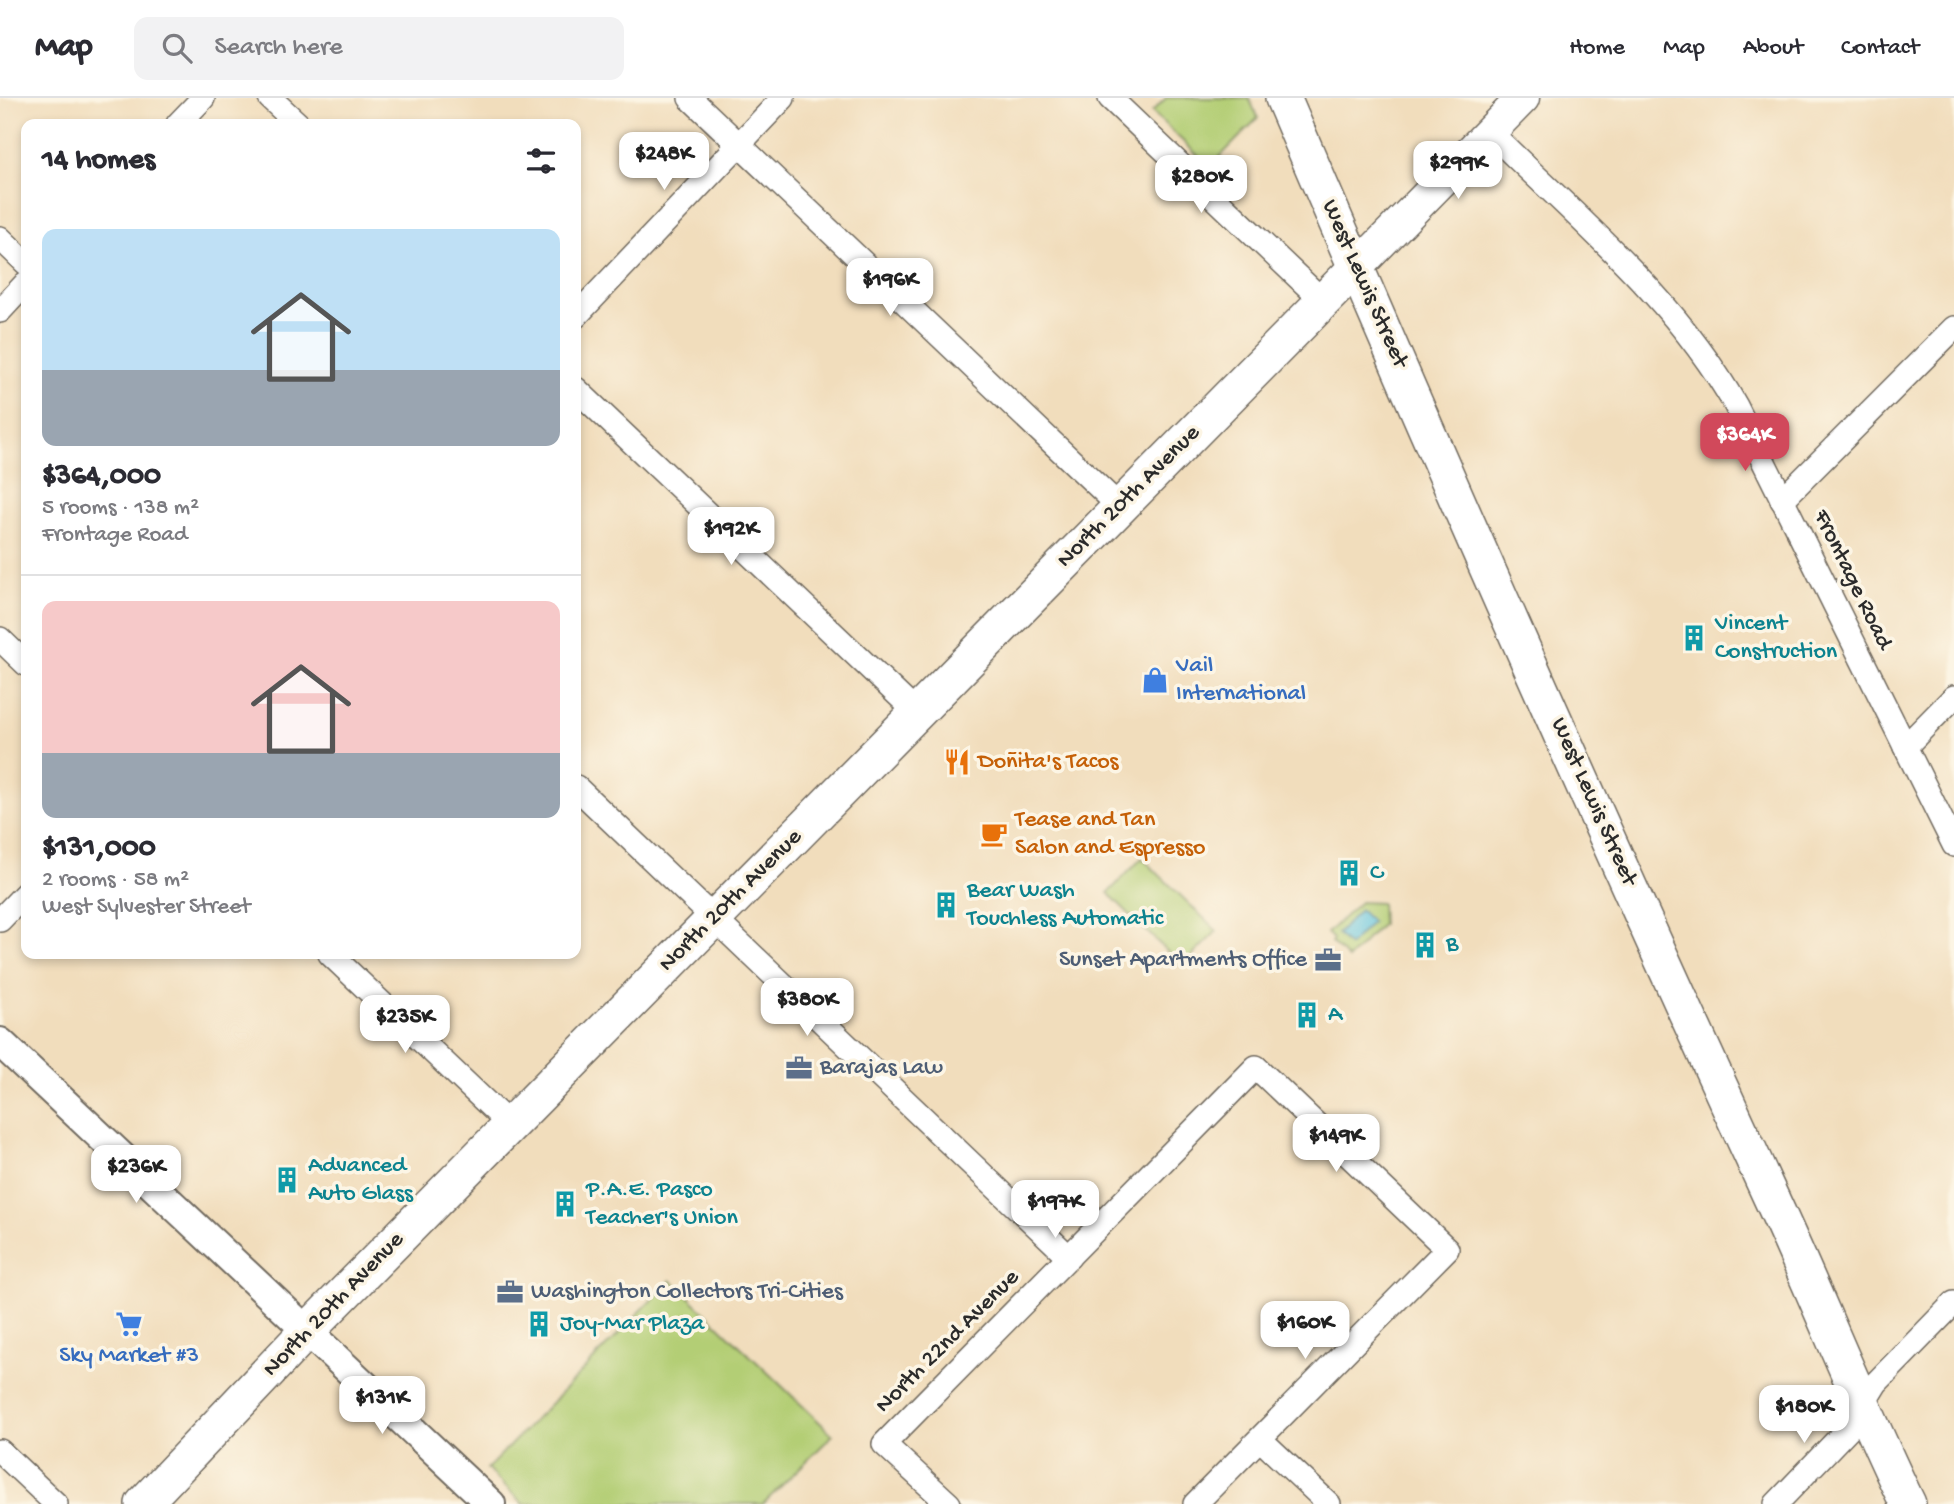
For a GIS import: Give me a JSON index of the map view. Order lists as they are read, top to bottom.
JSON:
{
  "streets": {
    "main road": ["West Lewis Street", "North 20th Avenue"],
    "street": ["Frontage Road", "North 22nd Avenue"]
  },
  "crossings": [
    ["West Lewis Street", "North 20th Avenue"]
  ],
  "places": {
    "building": [
      "Vincent Construction",
      "C",
      "Bear Wash Touchless Automatic",
      "B",
      "A",
      "Advanced Auto Glass",
      "P.A.E. Pasco Teacher's Union",
      "Joy-Mar Plaza"
    ],
    "shop": ["Vail International"],
    "restaurant": ["Doñita's Tacos"],
    "cafe": ["Tease and Tan Salon and Espresso"],
    "office": ["Sunset Apartments Office", "Barajas Law", "Washington Collectors Tri-Cities"],
    "supermarket": ["Sky Market #3"]
  },
  "page": {
    "header": "Map",
    "search": "Search here",
    "nav": [
      "Home",
      "Map",
      "About",
      "Contact"
    ],
    "heading": "14 homes",
    "price": [
      "$248K",
      "$299K",
      "$280K",
      "$196K",
      "$364K",
      "$192K",
      "$380K",
      "$235K",
      "$149K",
      "$236K",
      "$197K",
      "$160K",
      "$131K",
      "$180K"
    ],
    "list": [
      {
        "name": "$364,000",
        "note": "5 rooms · 138 m² · Frontage Road"
      },
      {
        "name": "$131,000",
        "note": "2 rooms · 58 m² · West Sylvester Street"
      }
    ]
  }
}
